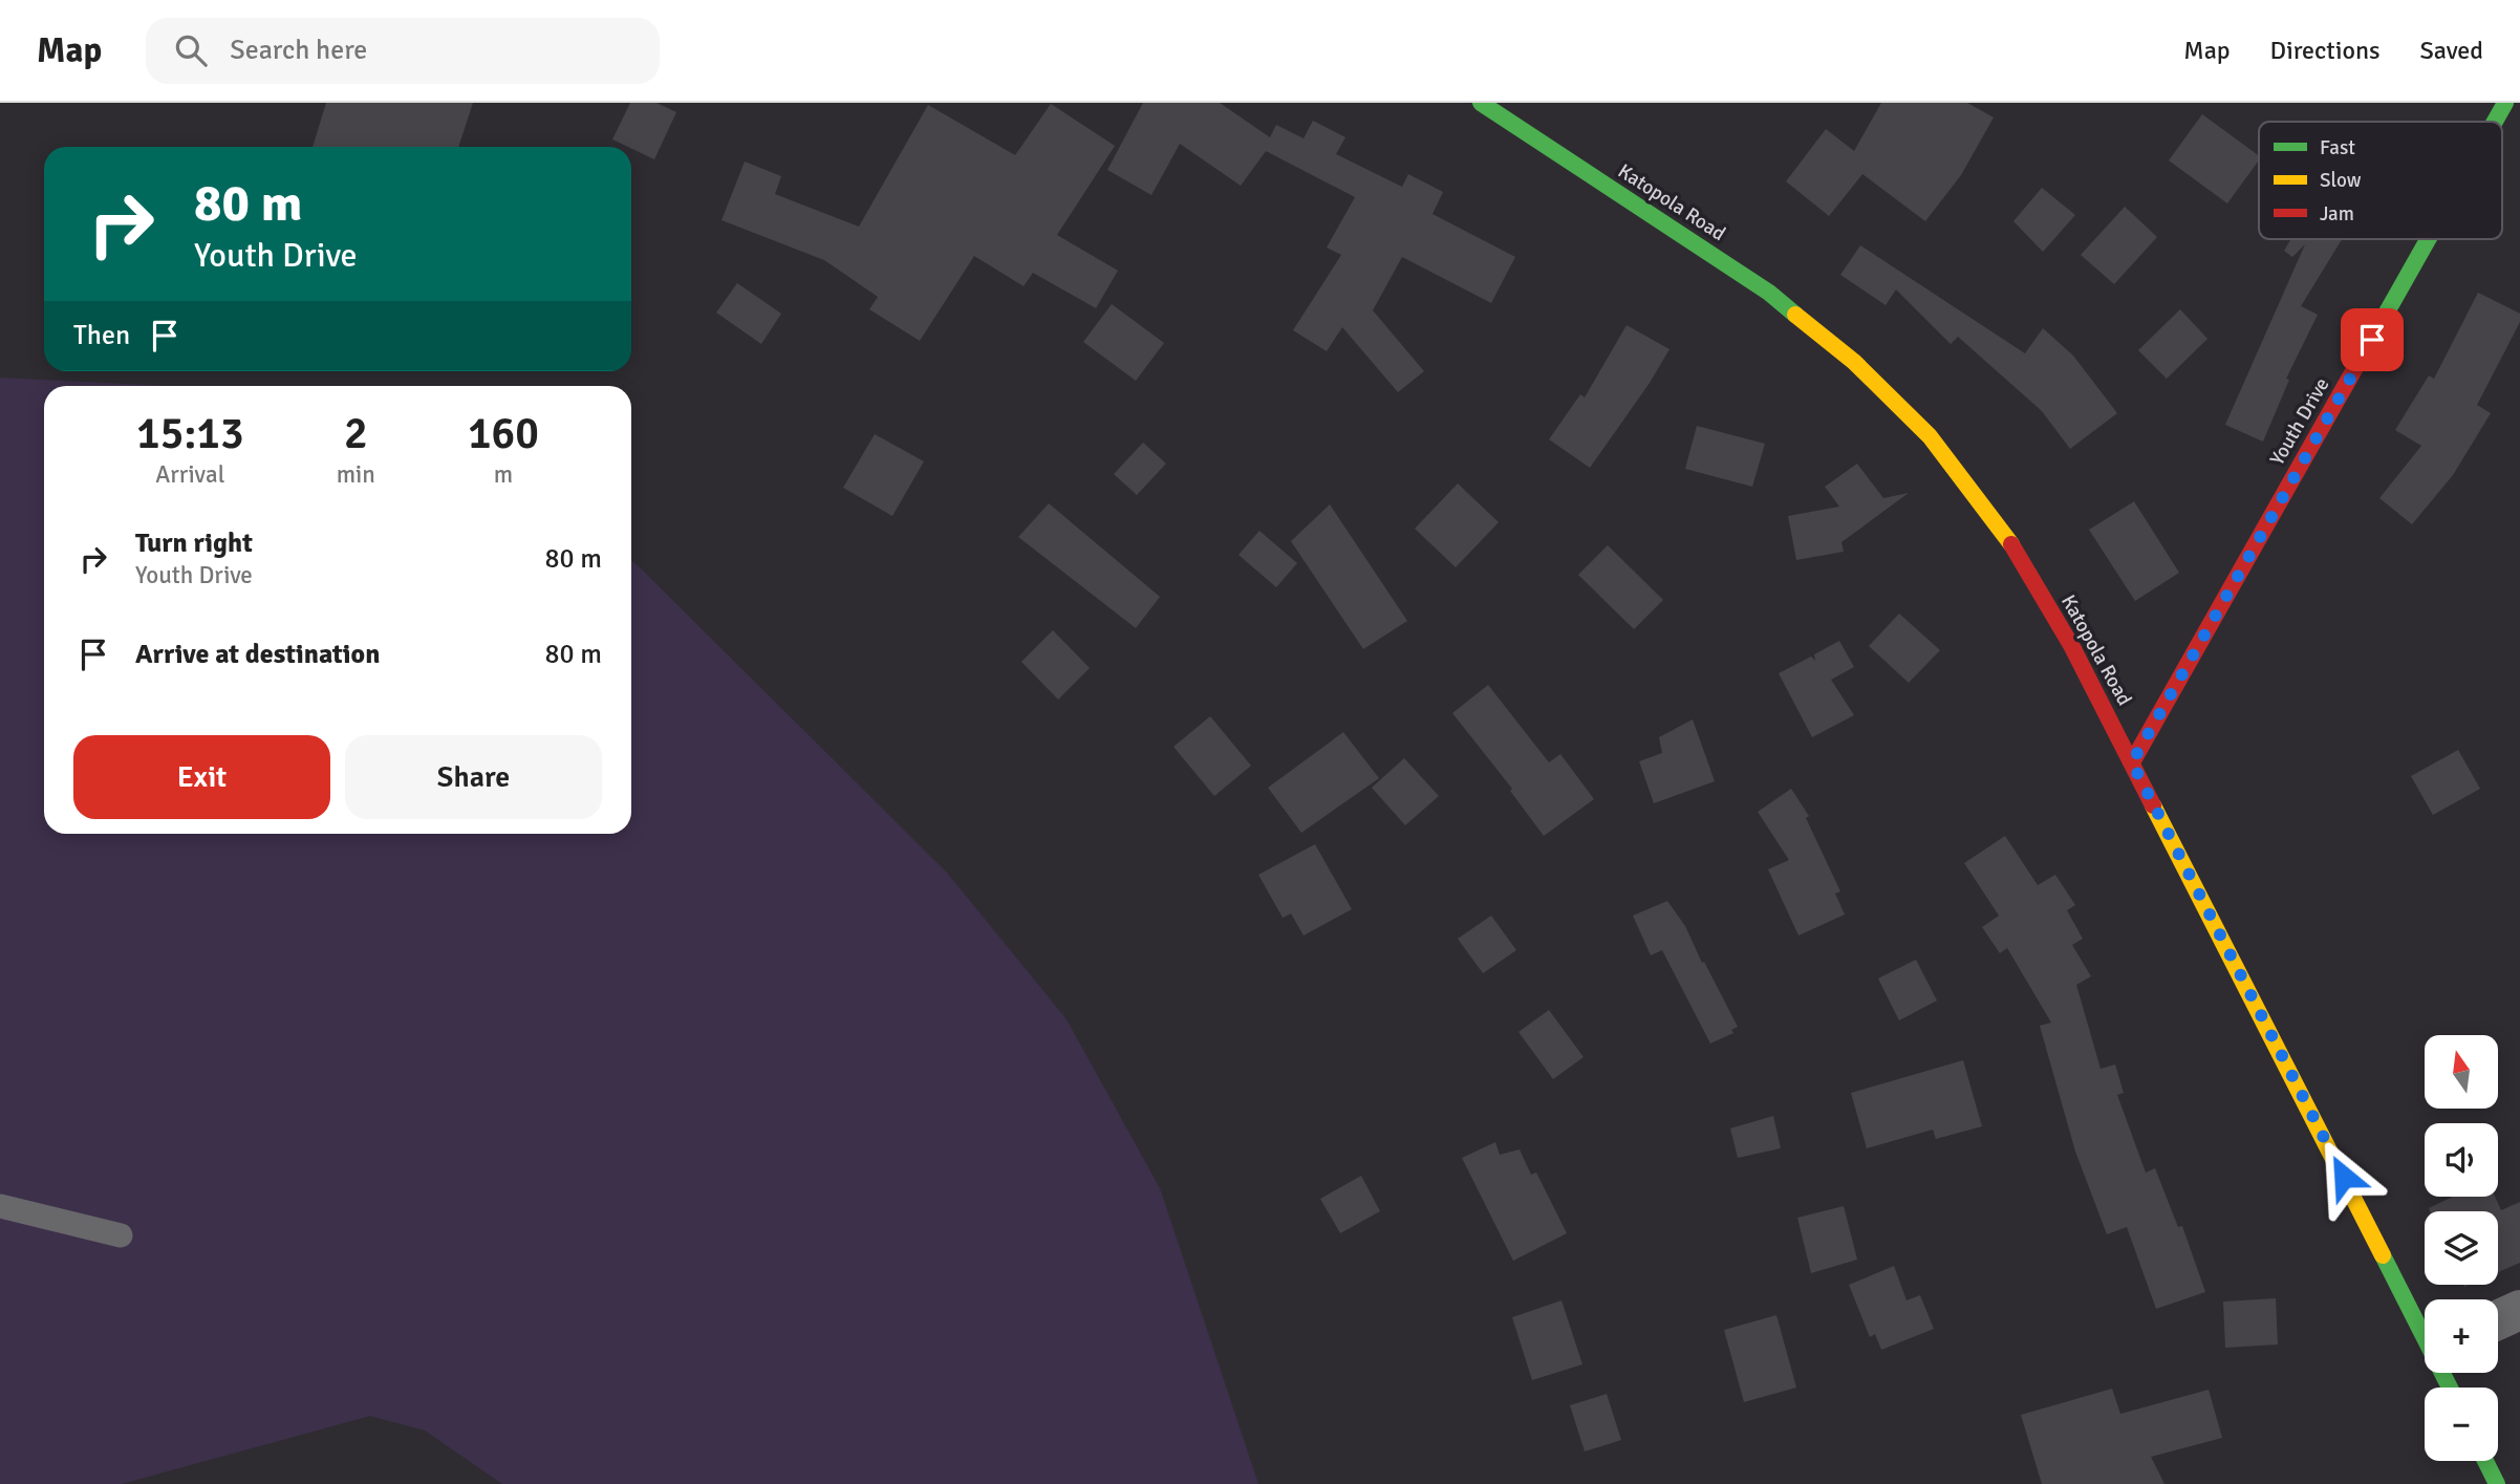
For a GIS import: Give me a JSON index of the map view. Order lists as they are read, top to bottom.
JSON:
{
  "streets": {
    "street": ["Katopola Road", "Youth Drive"]
  },
  "crossings": [
    ["Katopola Road", "Youth Drive"]
  ],
  "legend": ["Fast", "Slow", "Jam"],
  "north": "top",
  "page": {
    "header": "Map",
    "search": "Search here",
    "nav": ["Map", "Directions", "Saved"],
    "turn": ["80 m", "Youth Drive"],
    "then": "Then",
    "eta": [
      "15:13",
      "Arrival",
      "2",
      "min",
      "160",
      "m"
    ],
    "list": [
      {
        "name": "Turn right",
        "note": "Youth Drive",
        "value": "80 m"
      },
      {
        "name": "Arrive at destination",
        "value": "80 m"
      }
    ],
    "buttons": ["Exit", "Share"],
    "map_buttons": ["+", "−"]
  }
}
